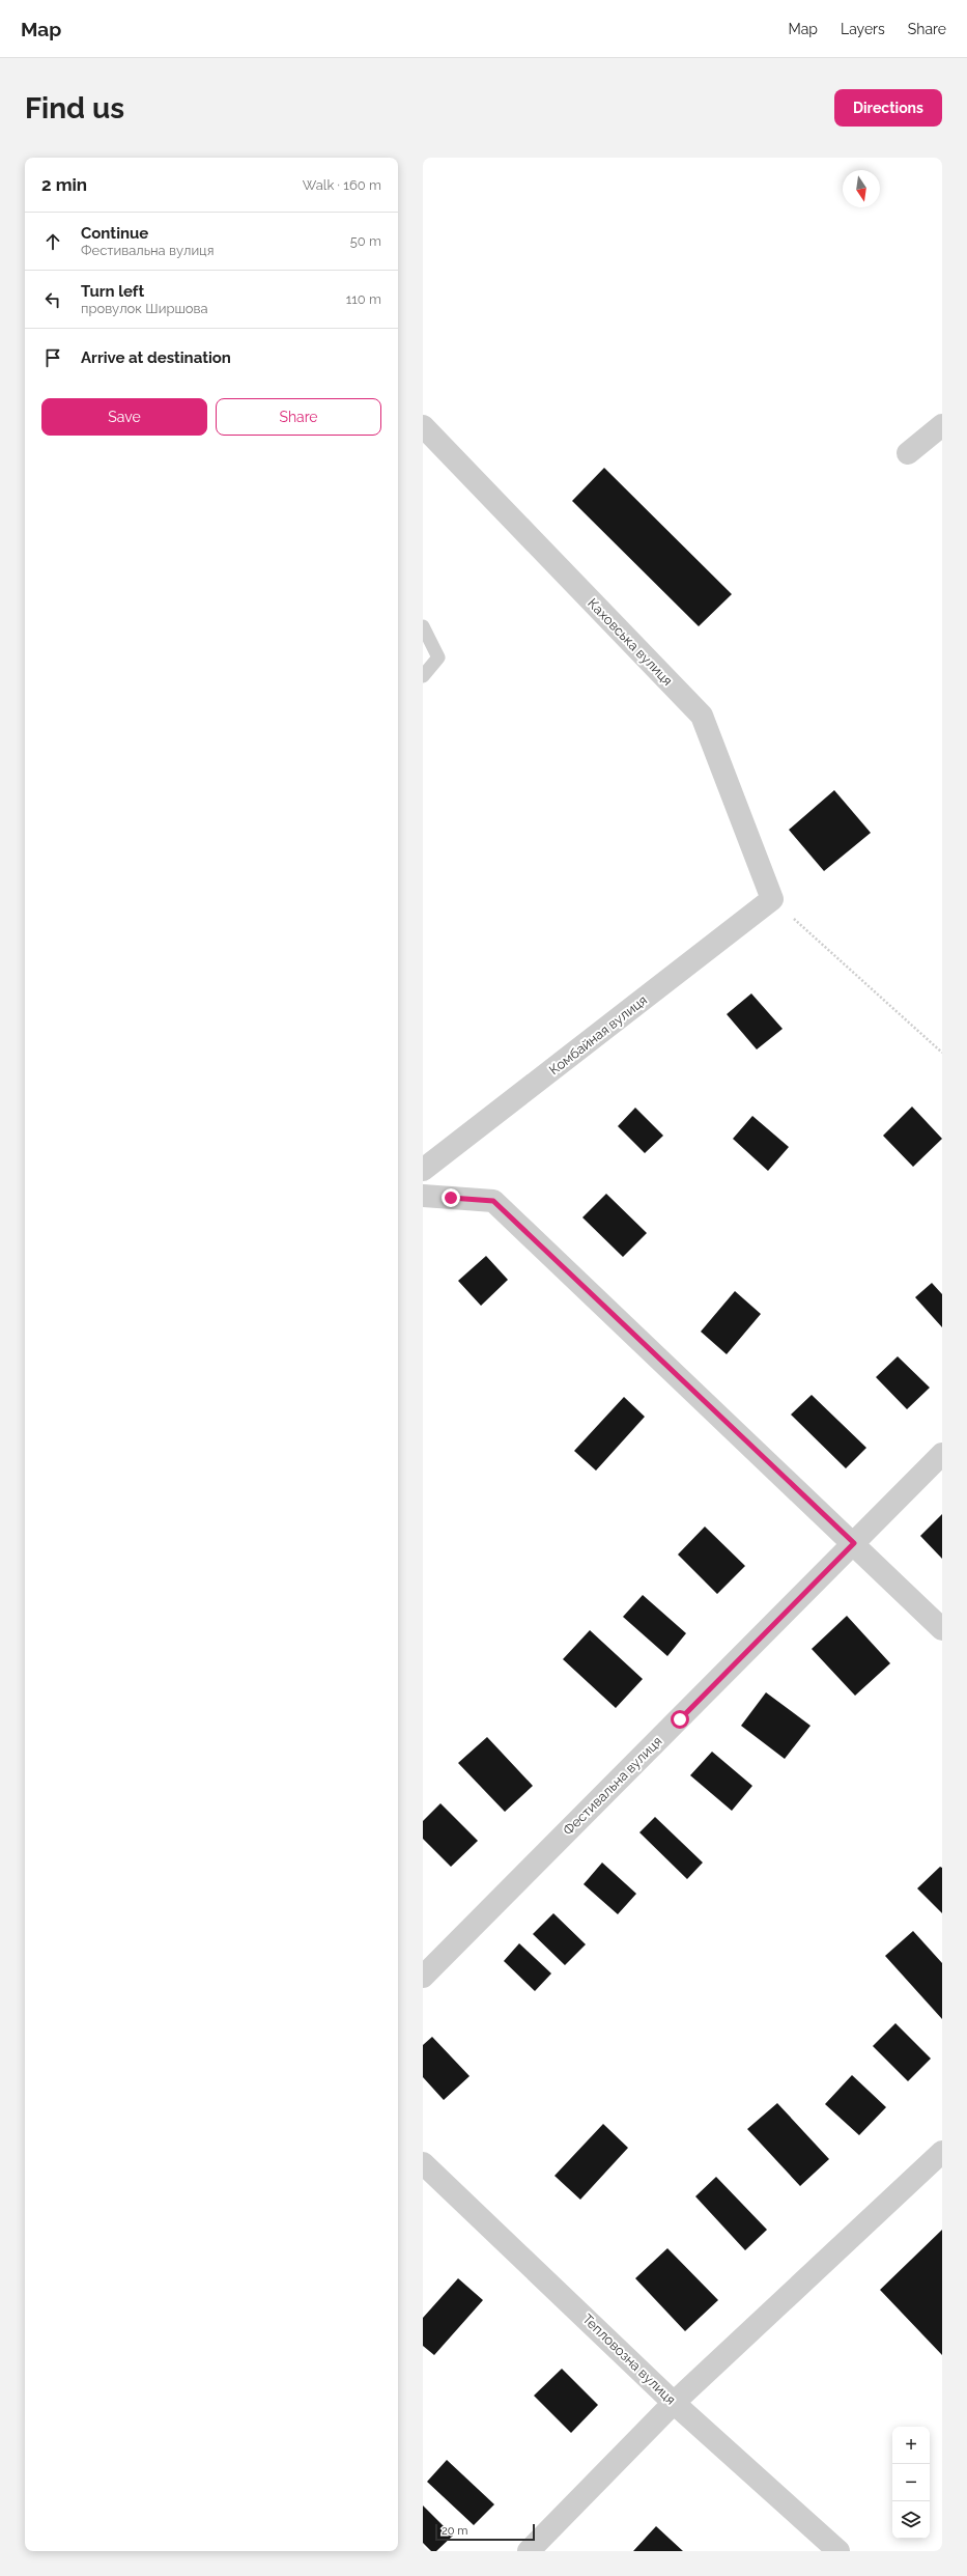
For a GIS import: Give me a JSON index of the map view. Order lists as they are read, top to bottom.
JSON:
{
  "streets": {
    "street": [
      "Каховська вулиця",
      "Комбайная вулиця",
      "Фестивальна вулиця",
      "Тепловозна вулиця"
    ]
  },
  "crossings": [
    ["Каховська вулиця", "Комбайная вулиця"]
  ],
  "scale_bar": "20 m",
  "north": "bottom",
  "page": {
    "header": "Map",
    "nav": ["Map", "Layers", "Share"],
    "buttons": [
      "Directions",
      ["Save", "Share"]
    ],
    "title": "Find us",
    "heading": ["2 min", "Walk · 160 m"],
    "list": [
      ["Continue", "Фестивальна вулиця", "50 m"],
      ["Turn left", "провулок Ширшова", "110 m"],
      "Arrive at destination"
    ],
    "map_buttons": ["+", "−"],
    "scale": "20 m"
  }
}
